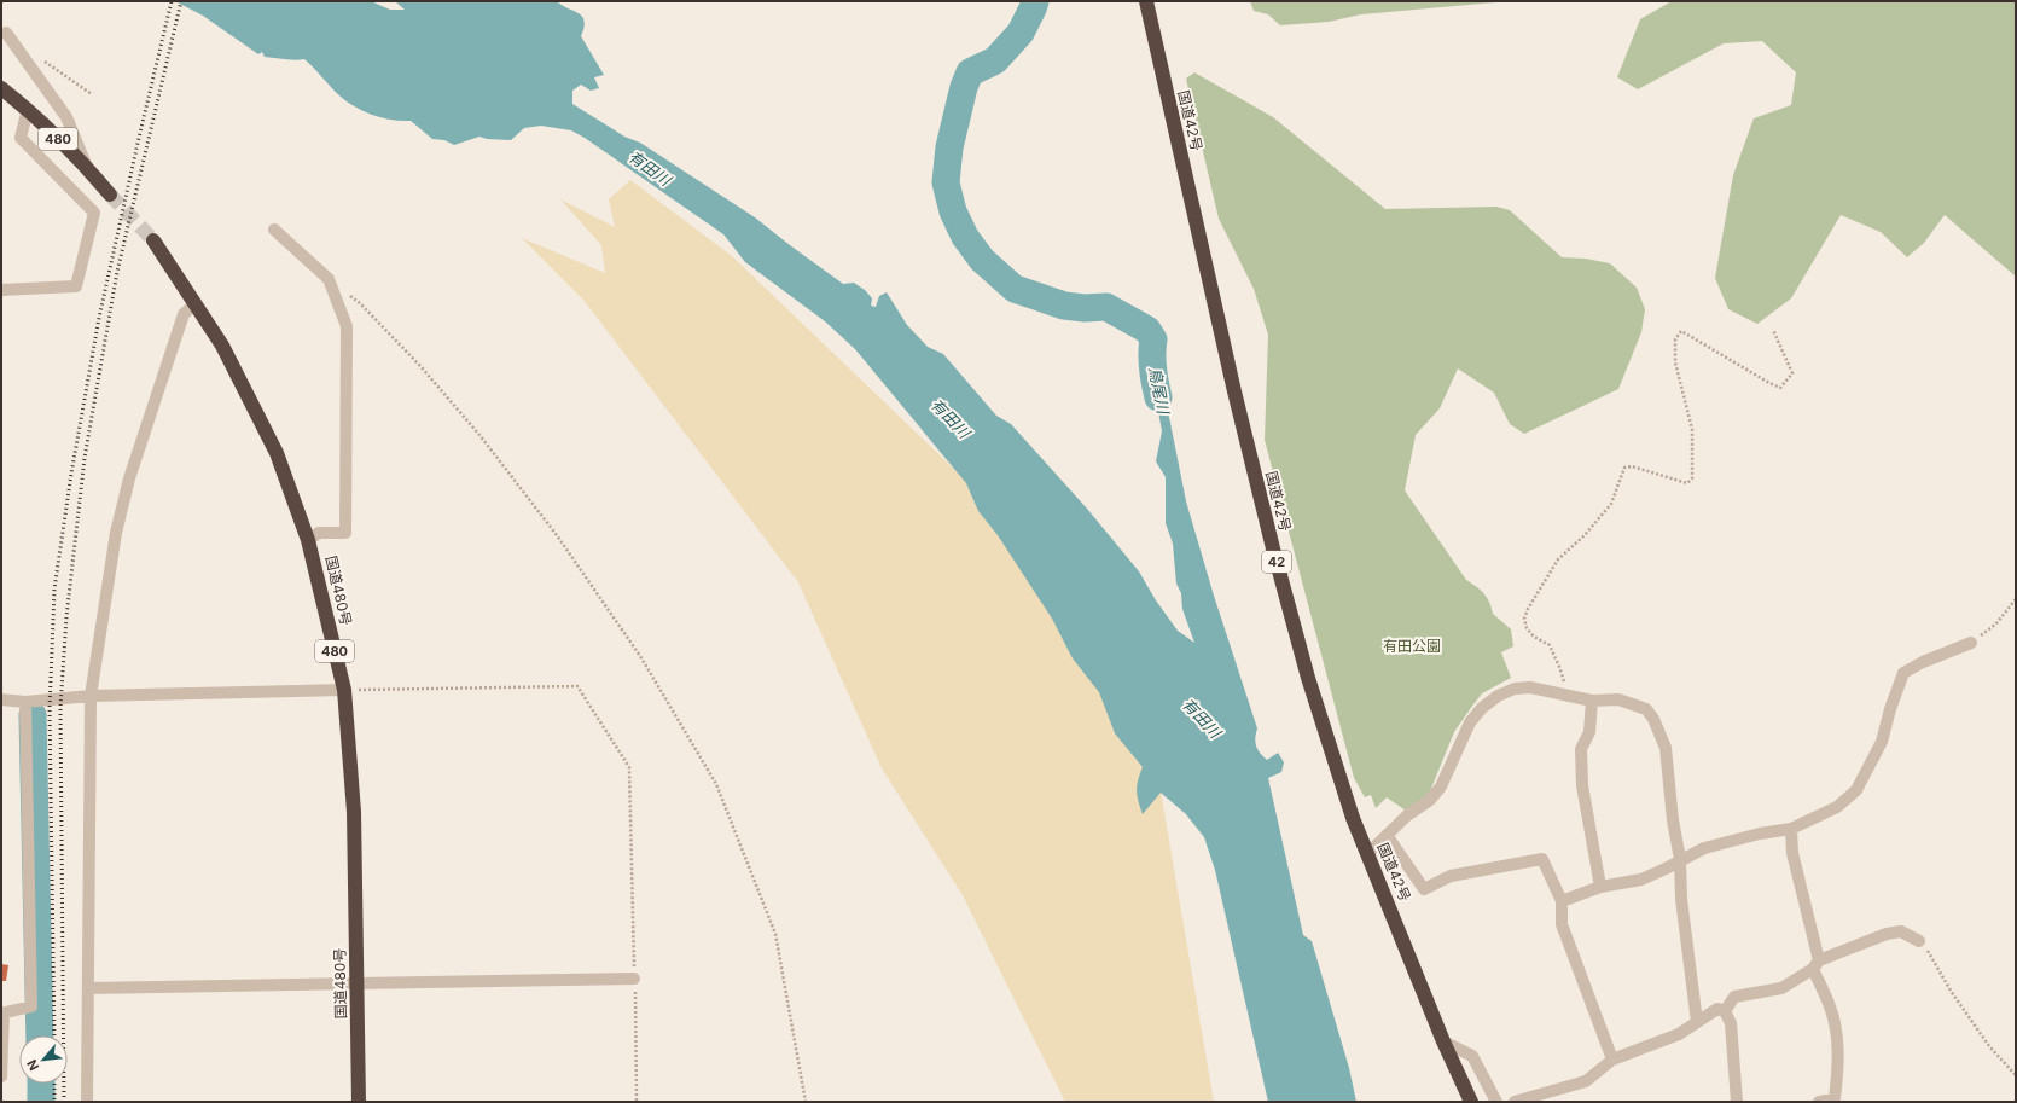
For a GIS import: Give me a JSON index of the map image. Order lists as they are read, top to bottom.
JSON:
{
  "streets": {
    "highway": [
      "国道42号",
      "480",
      "42",
      "国道480号"
    ]
  },
  "water": ["有田川", "鳥尾川"],
  "parks": ["有田公園"],
  "north": "bottom left"
}
